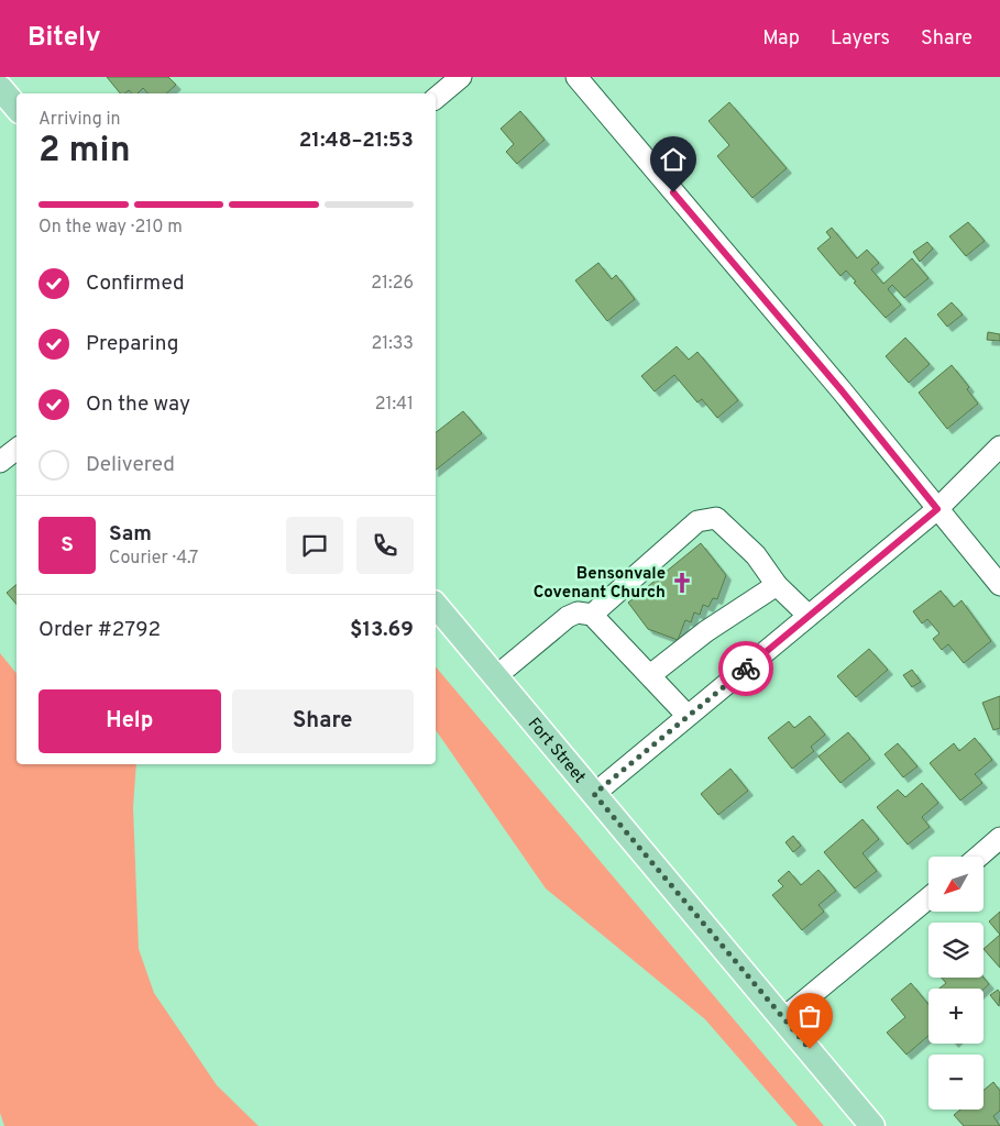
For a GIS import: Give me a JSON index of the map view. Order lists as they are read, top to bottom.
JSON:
{
  "streets": {
    "main road": ["Fort Street"]
  },
  "places": {
    "church": ["Bensonvale Covenant Church"]
  },
  "north": "bottom left",
  "page": {
    "header": "Bitely",
    "nav": ["Map", "Layers", "Share"],
    "heading": ["2 min", "Arriving in", "21:48–21:53"],
    "panel": [
      "Sam",
      "Courier · 4.7",
      "Order #2792",
      "$13.69"
    ],
    "bar": "On the way · 210 m",
    "list": [
      ["Confirmed", "21:26"],
      ["Preparing", "21:33"],
      ["On the way", "21:41"],
      "Delivered"
    ],
    "round": "S",
    "buttons": ["Help", "Share"],
    "map_buttons": ["+", "−"]
  }
}
